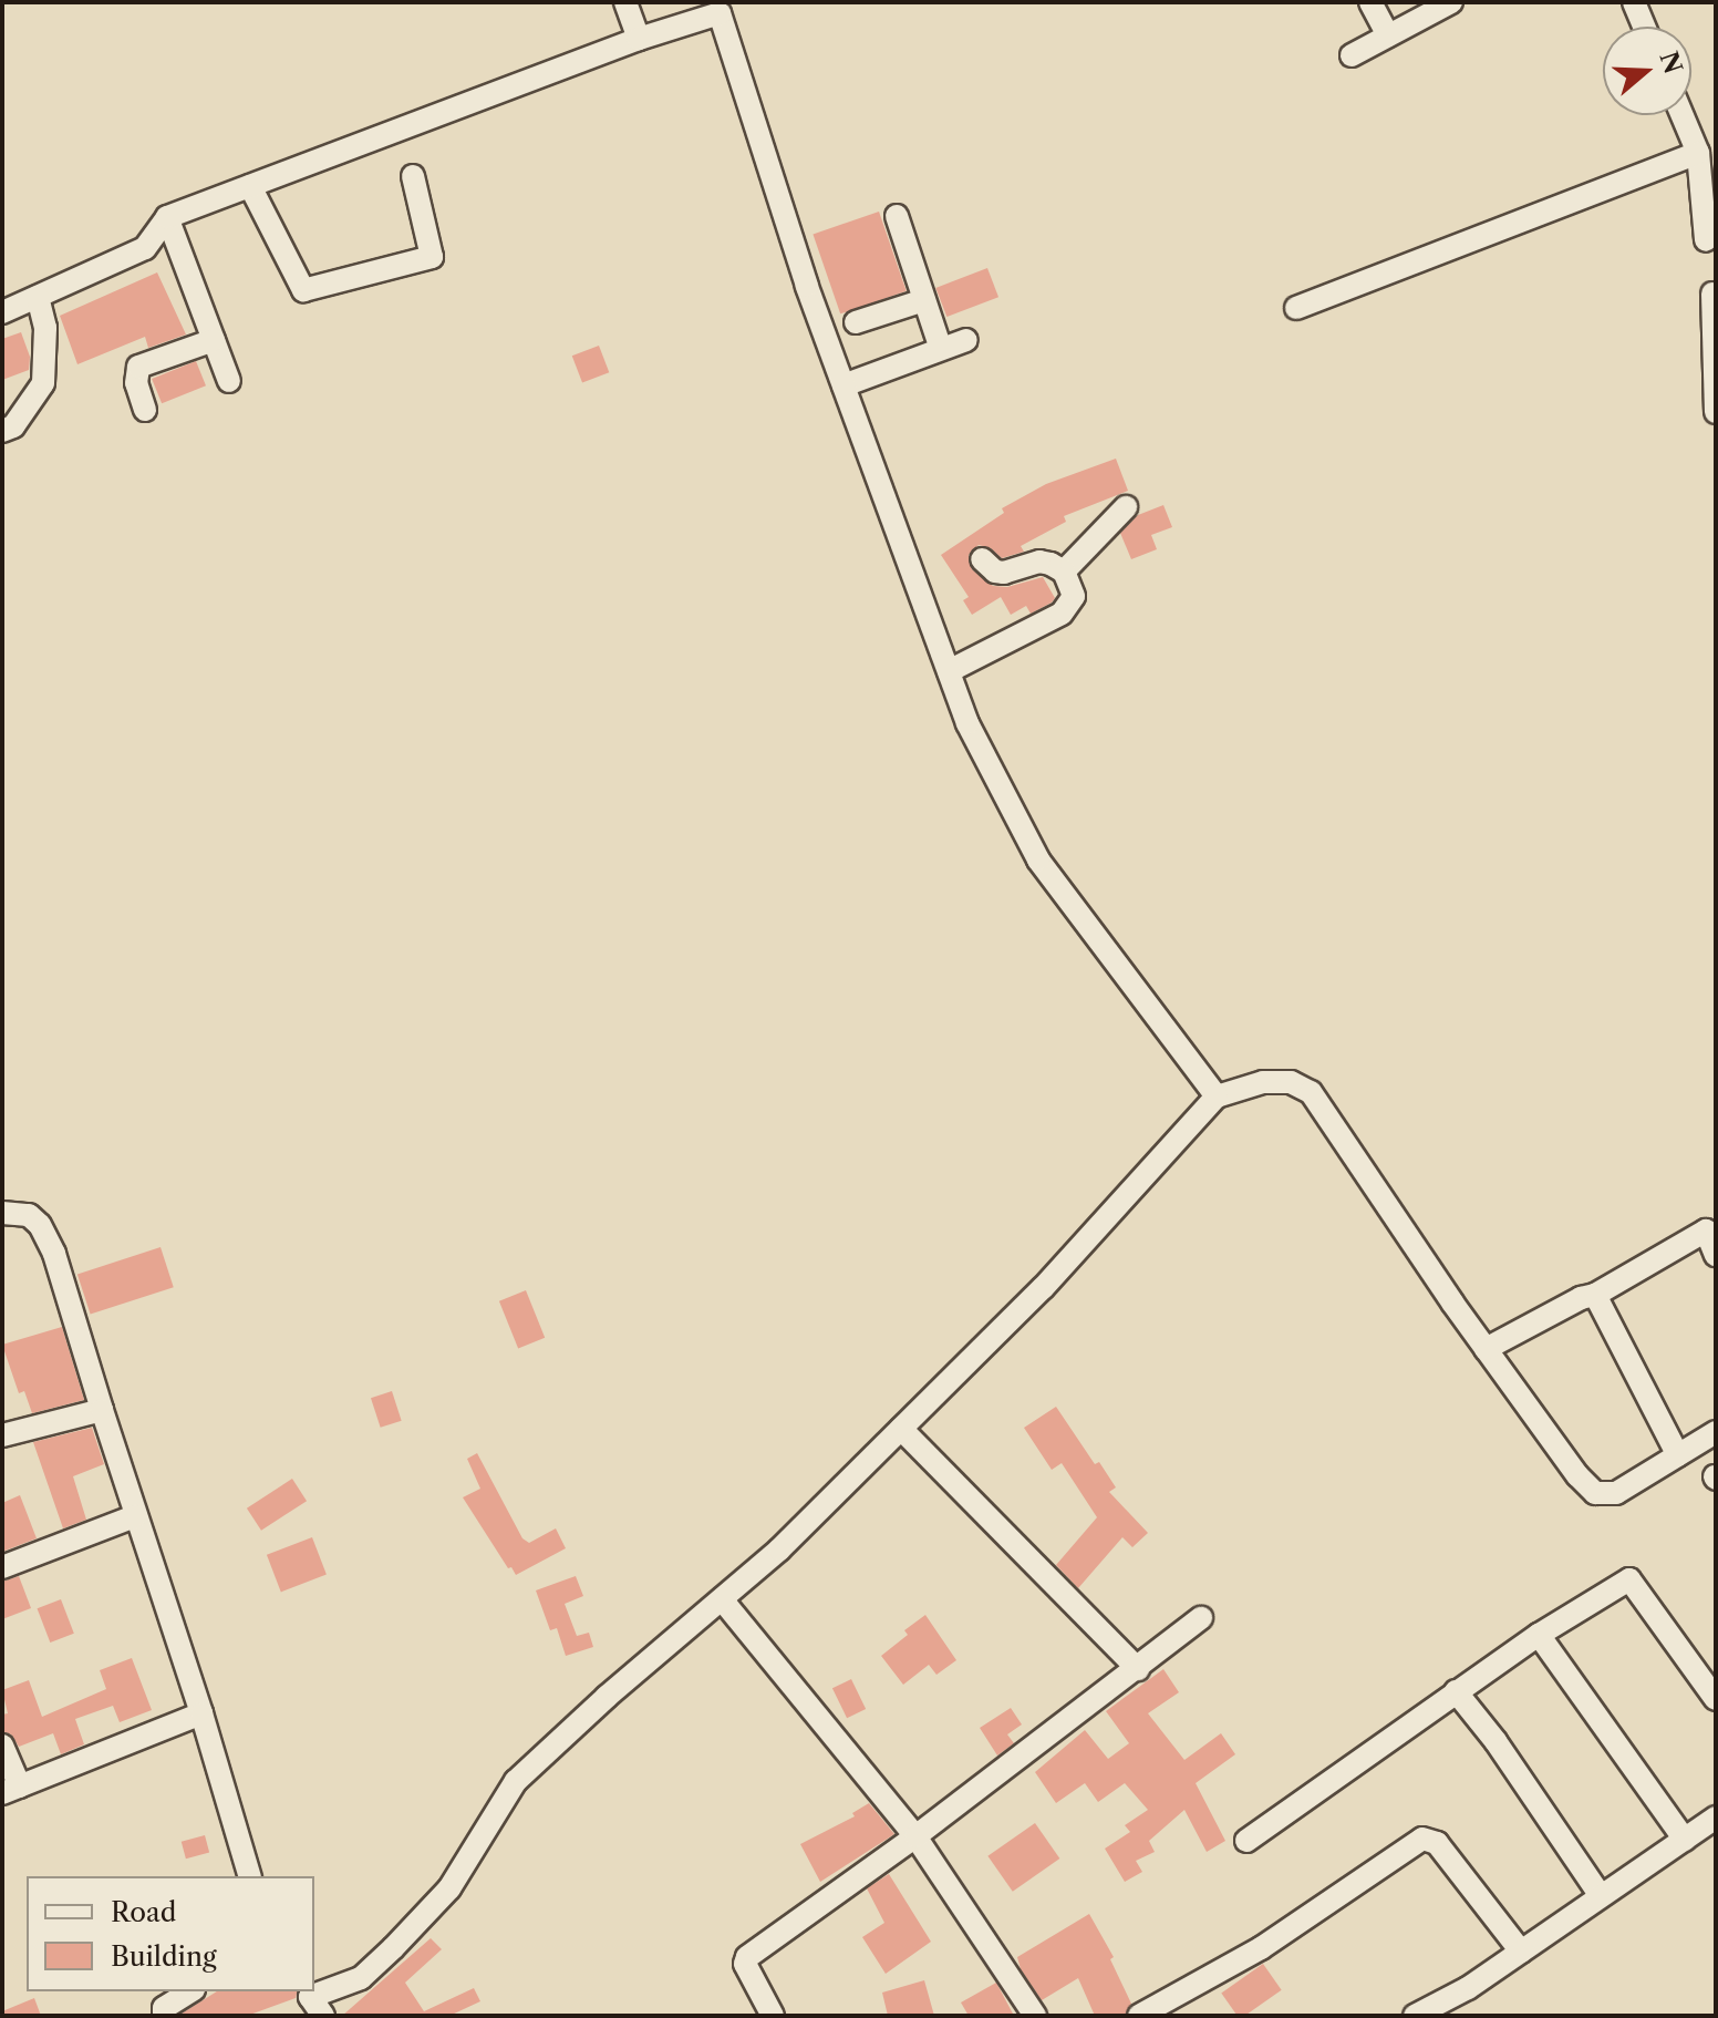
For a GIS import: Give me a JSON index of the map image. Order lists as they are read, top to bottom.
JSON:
{
  "legend": ["Road", "Building"],
  "north": "right"
}
